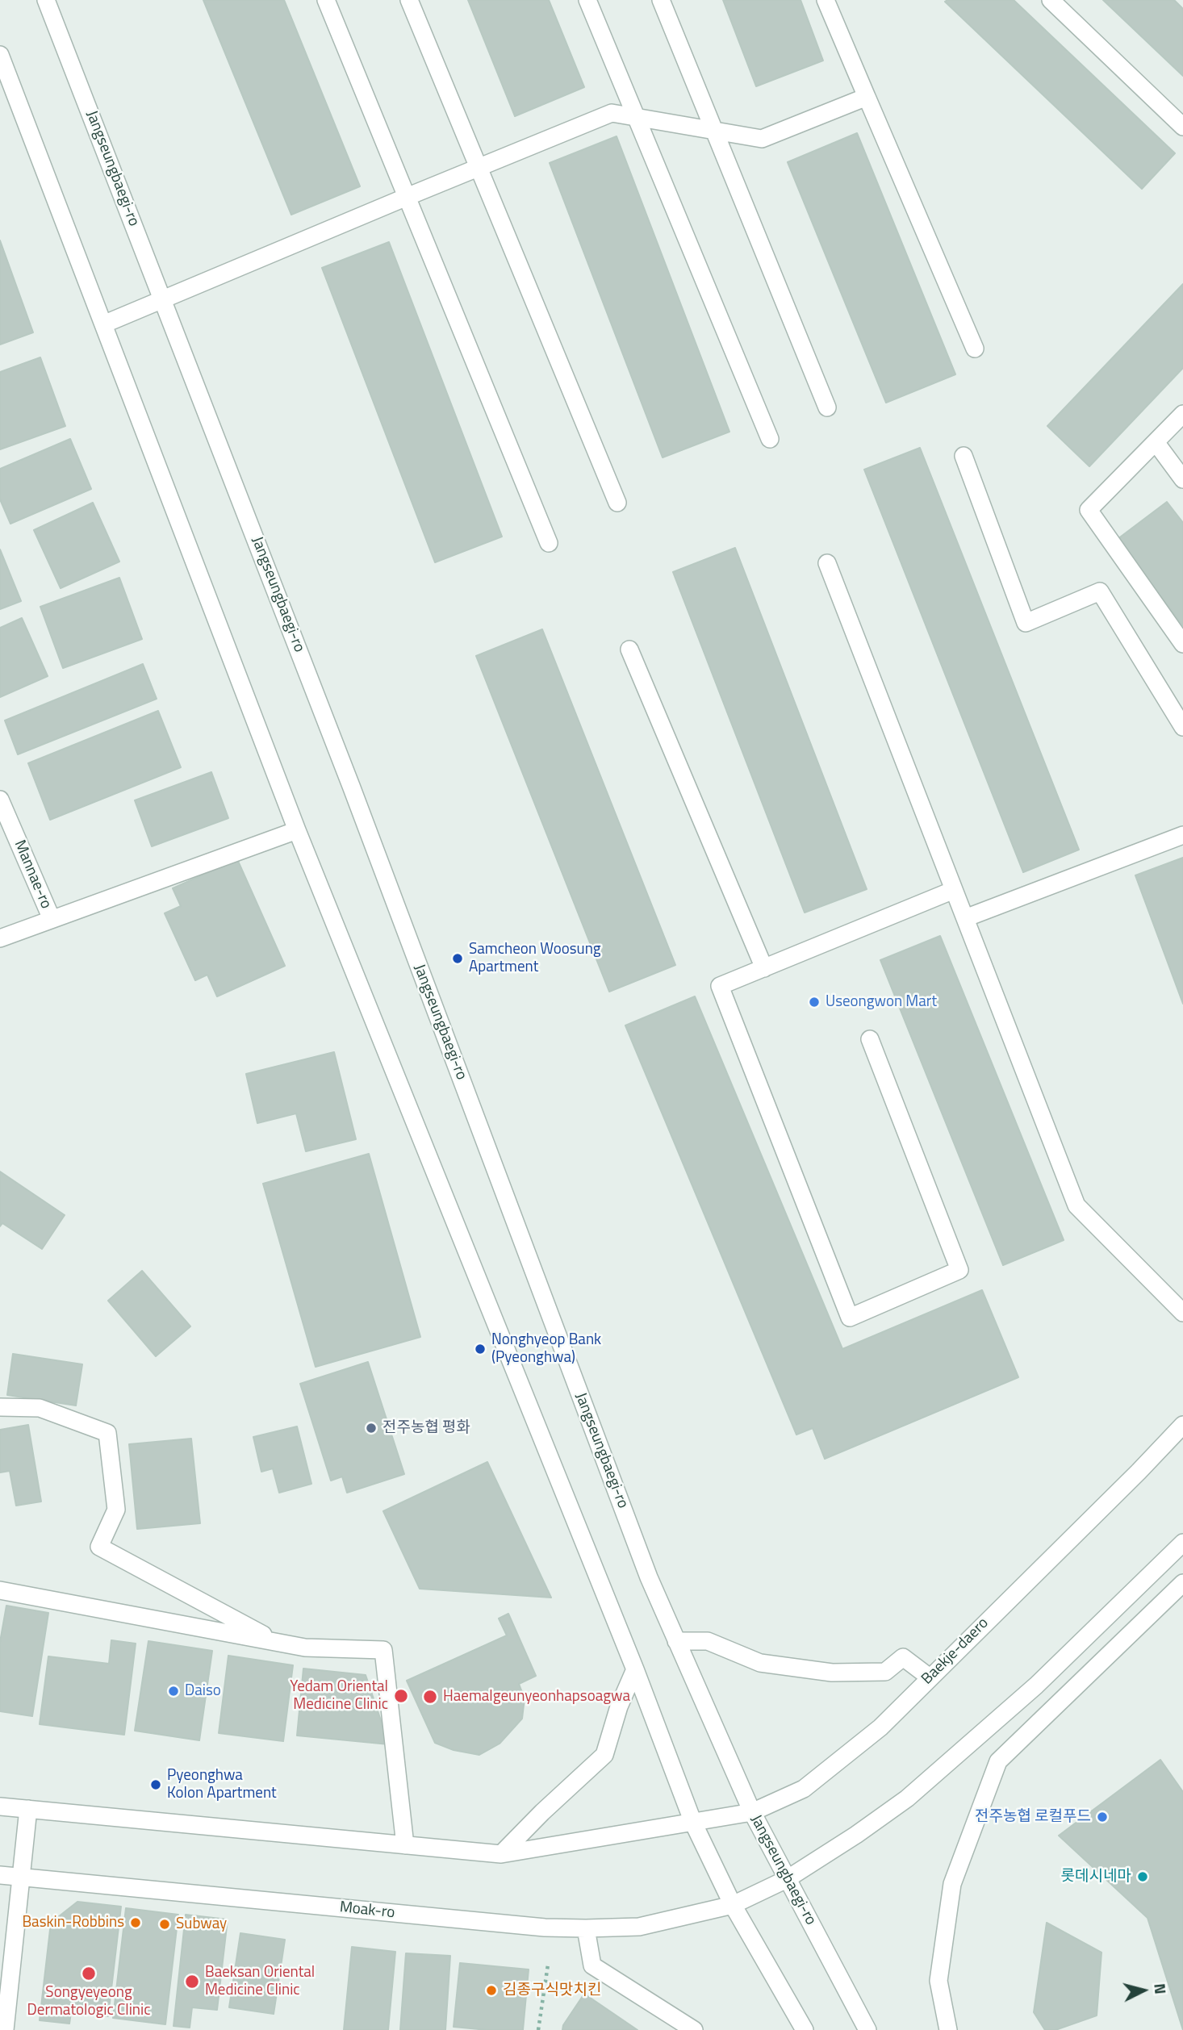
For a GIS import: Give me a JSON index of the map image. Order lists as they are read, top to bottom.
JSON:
{
  "streets": {
    "street": [
      "Jangseungbaegi-ro",
      "Mannae-ro",
      "Baekje-daero",
      "Moak-ro"
    ]
  },
  "crossings": [
    ["Jangseungbaegi-ro", "Baekje-daero"]
  ],
  "places": [
    "Samcheon Woosung Apartment",
    "Useongwon Mart",
    "Nonghyeop Bank (Pyeonghwa)",
    "전주농협 평화",
    "Daiso",
    "Yedam Oriental Medicine Clinic",
    "Haemalgeunyeonhapsoagwa",
    "Pyeonghwa Kolon Apartment",
    "전주농협 로컬푸드",
    "롯데시네마",
    "Baskin-Robbins",
    "Subway",
    "Songyeyeong Dermatologic Clinic",
    "Baeksan Oriental Medicine Clinic",
    "김종구식맛치킨"
  ],
  "north": "right"
}
